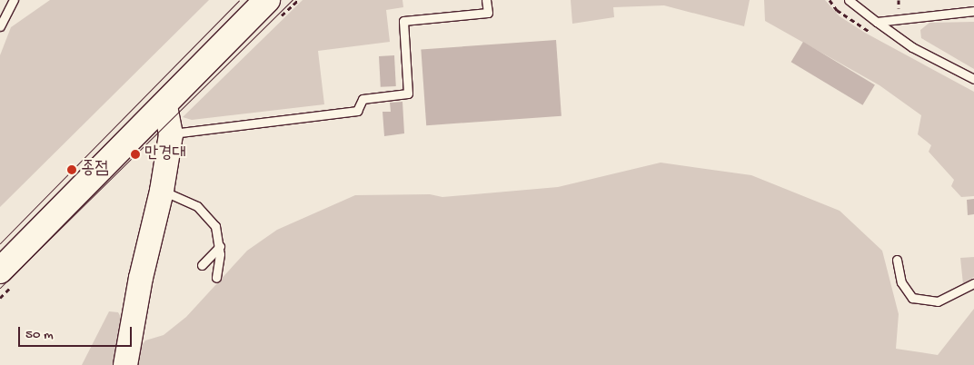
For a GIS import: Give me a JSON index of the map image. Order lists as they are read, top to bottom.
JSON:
{
  "places": ["만경대", "종점"],
  "scale_bar": "50 m"
}
